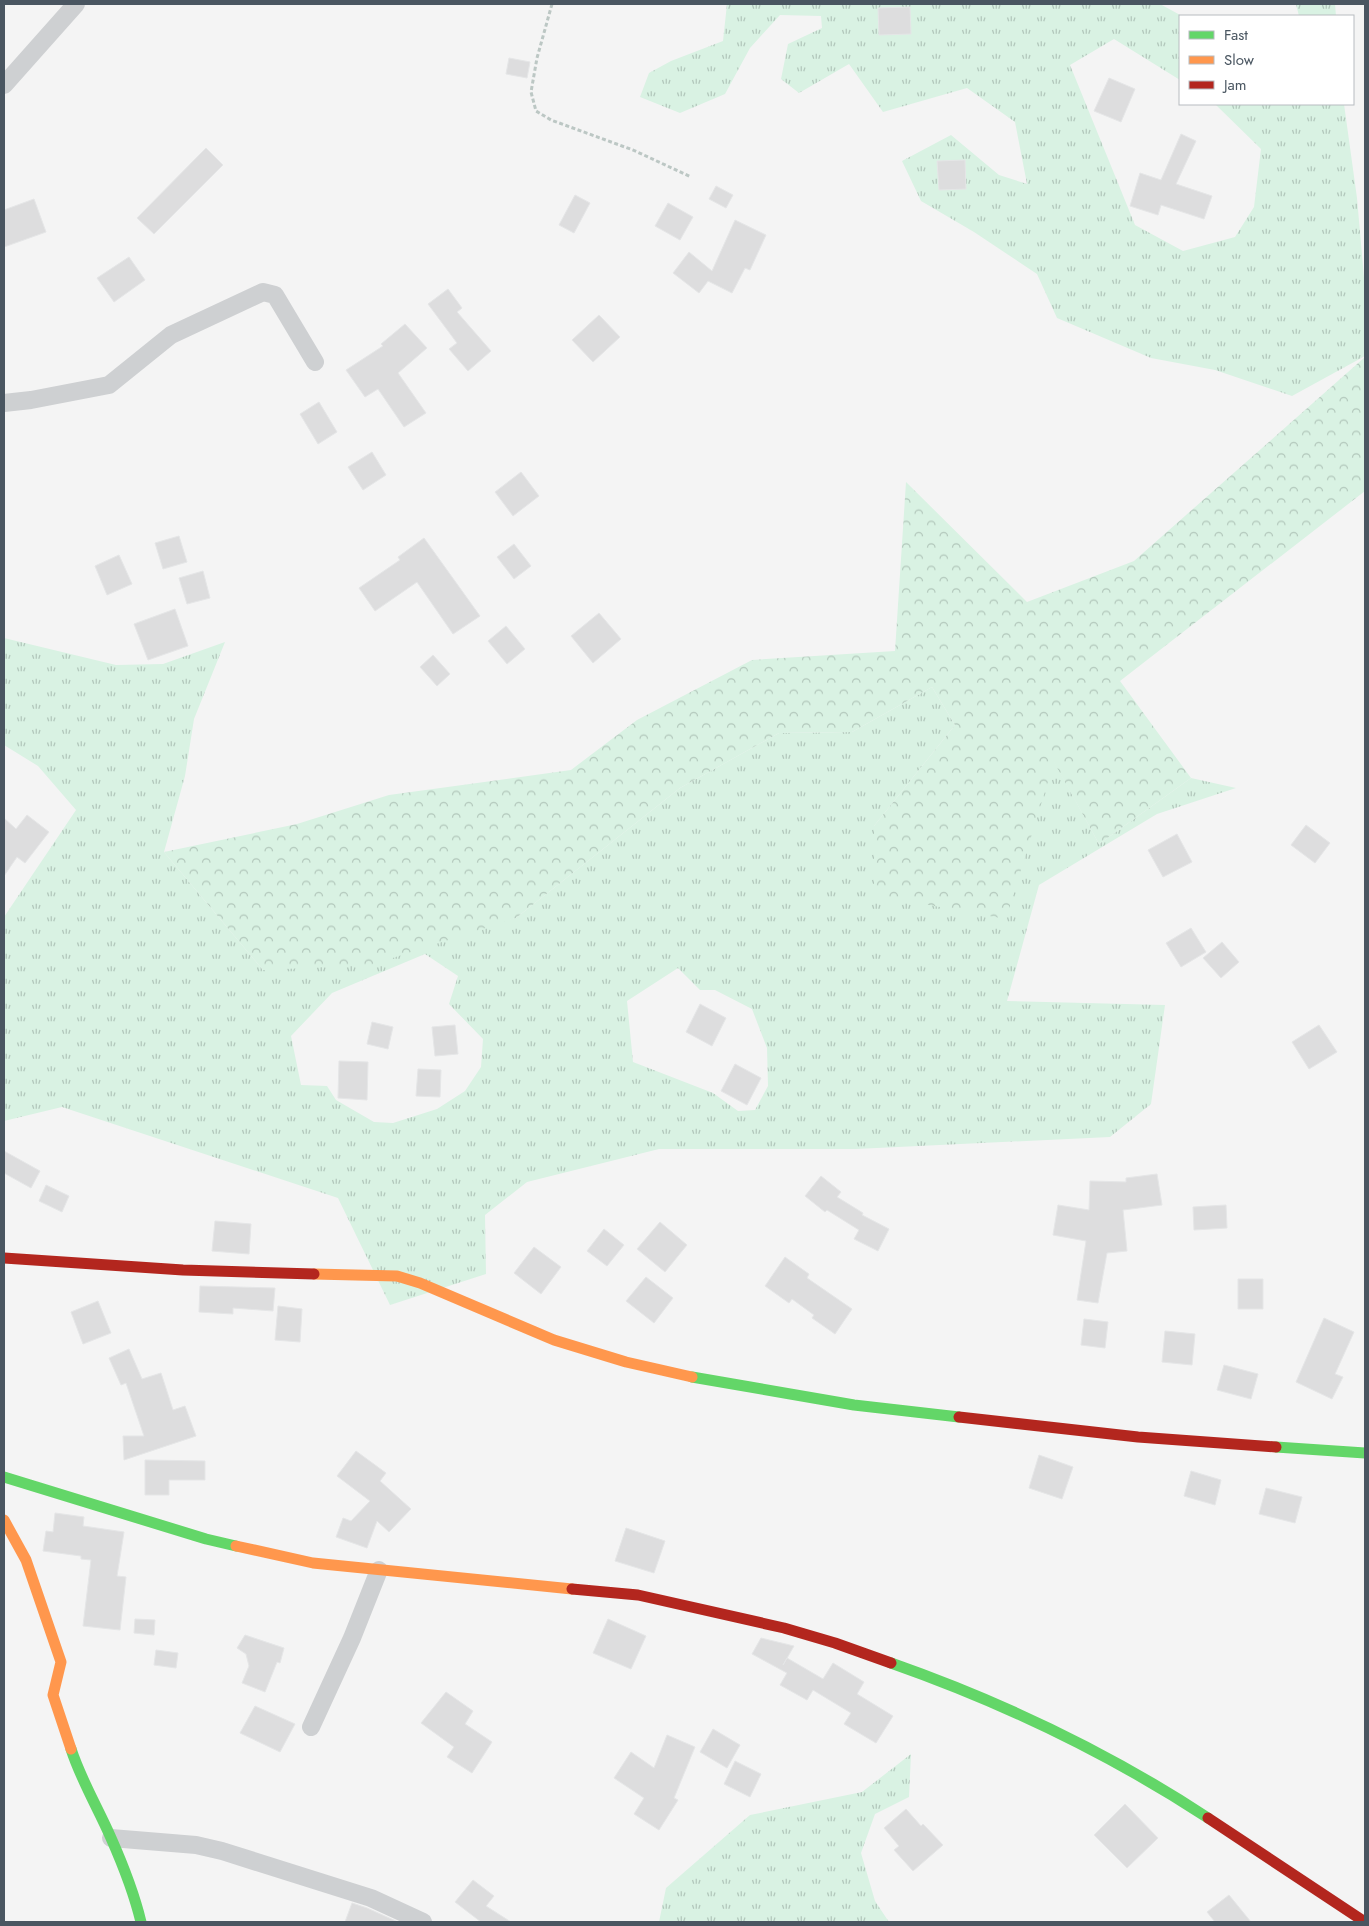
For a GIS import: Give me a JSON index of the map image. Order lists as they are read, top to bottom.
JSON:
{
  "legend": ["Fast", "Slow", "Jam"]
}
